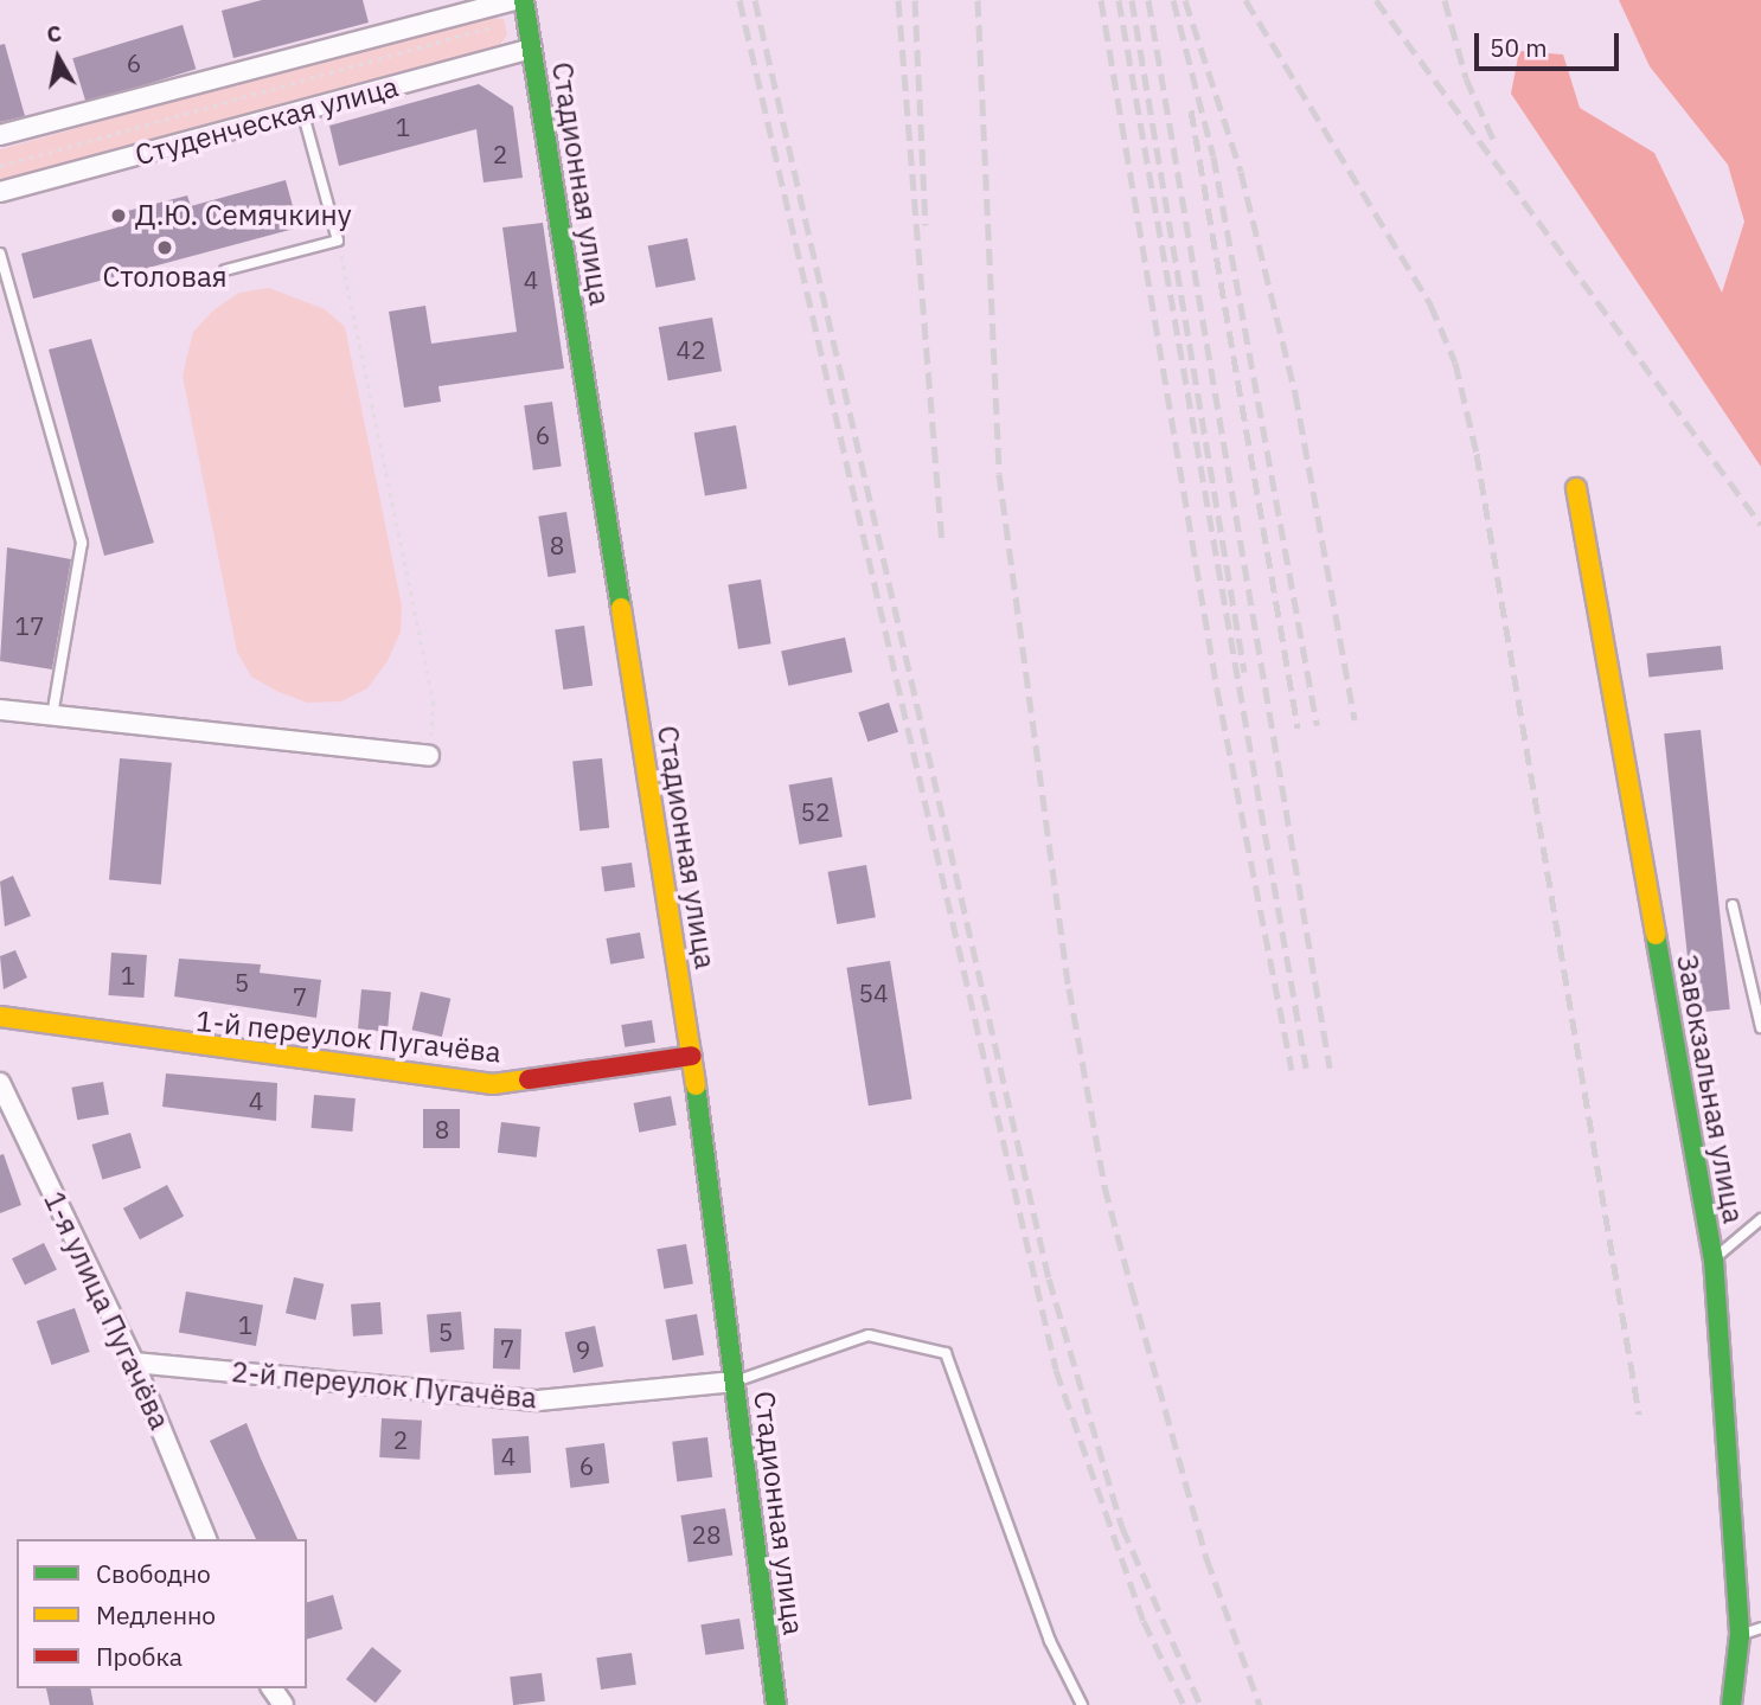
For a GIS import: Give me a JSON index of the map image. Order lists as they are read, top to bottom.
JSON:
{
  "streets": {
    "street": [
      "Студенческая улица",
      "Стадионная улица",
      "1-й переулок Пугачёва",
      "Завокзальная улица",
      "1-я улица Пугачёва",
      "2-й переулок Пугачёва"
    ]
  },
  "crossings": [
    ["Студенческая улица", "Стадионная улица"],
    ["Стадионная улица", "1-й переулок Пугачёва"],
    ["Стадионная улица", "2-й переулок Пугачёва"],
    ["1-я улица Пугачёва", "2-й переулок Пугачёва"]
  ],
  "places": ["Д.Ю. Семячкину", "Столовая"],
  "house_numbers": [
    "6",
    "1",
    "2",
    "4",
    "42",
    "6",
    "8",
    "17",
    "52",
    "1",
    "5",
    "54",
    "7",
    "4",
    "8",
    "1",
    "5",
    "7",
    "9",
    "2",
    "4",
    "6",
    "28"
  ],
  "legend": ["Свободно", "Медленно", "Пробка"],
  "scale_bar": "50 m",
  "north": "top"
}
